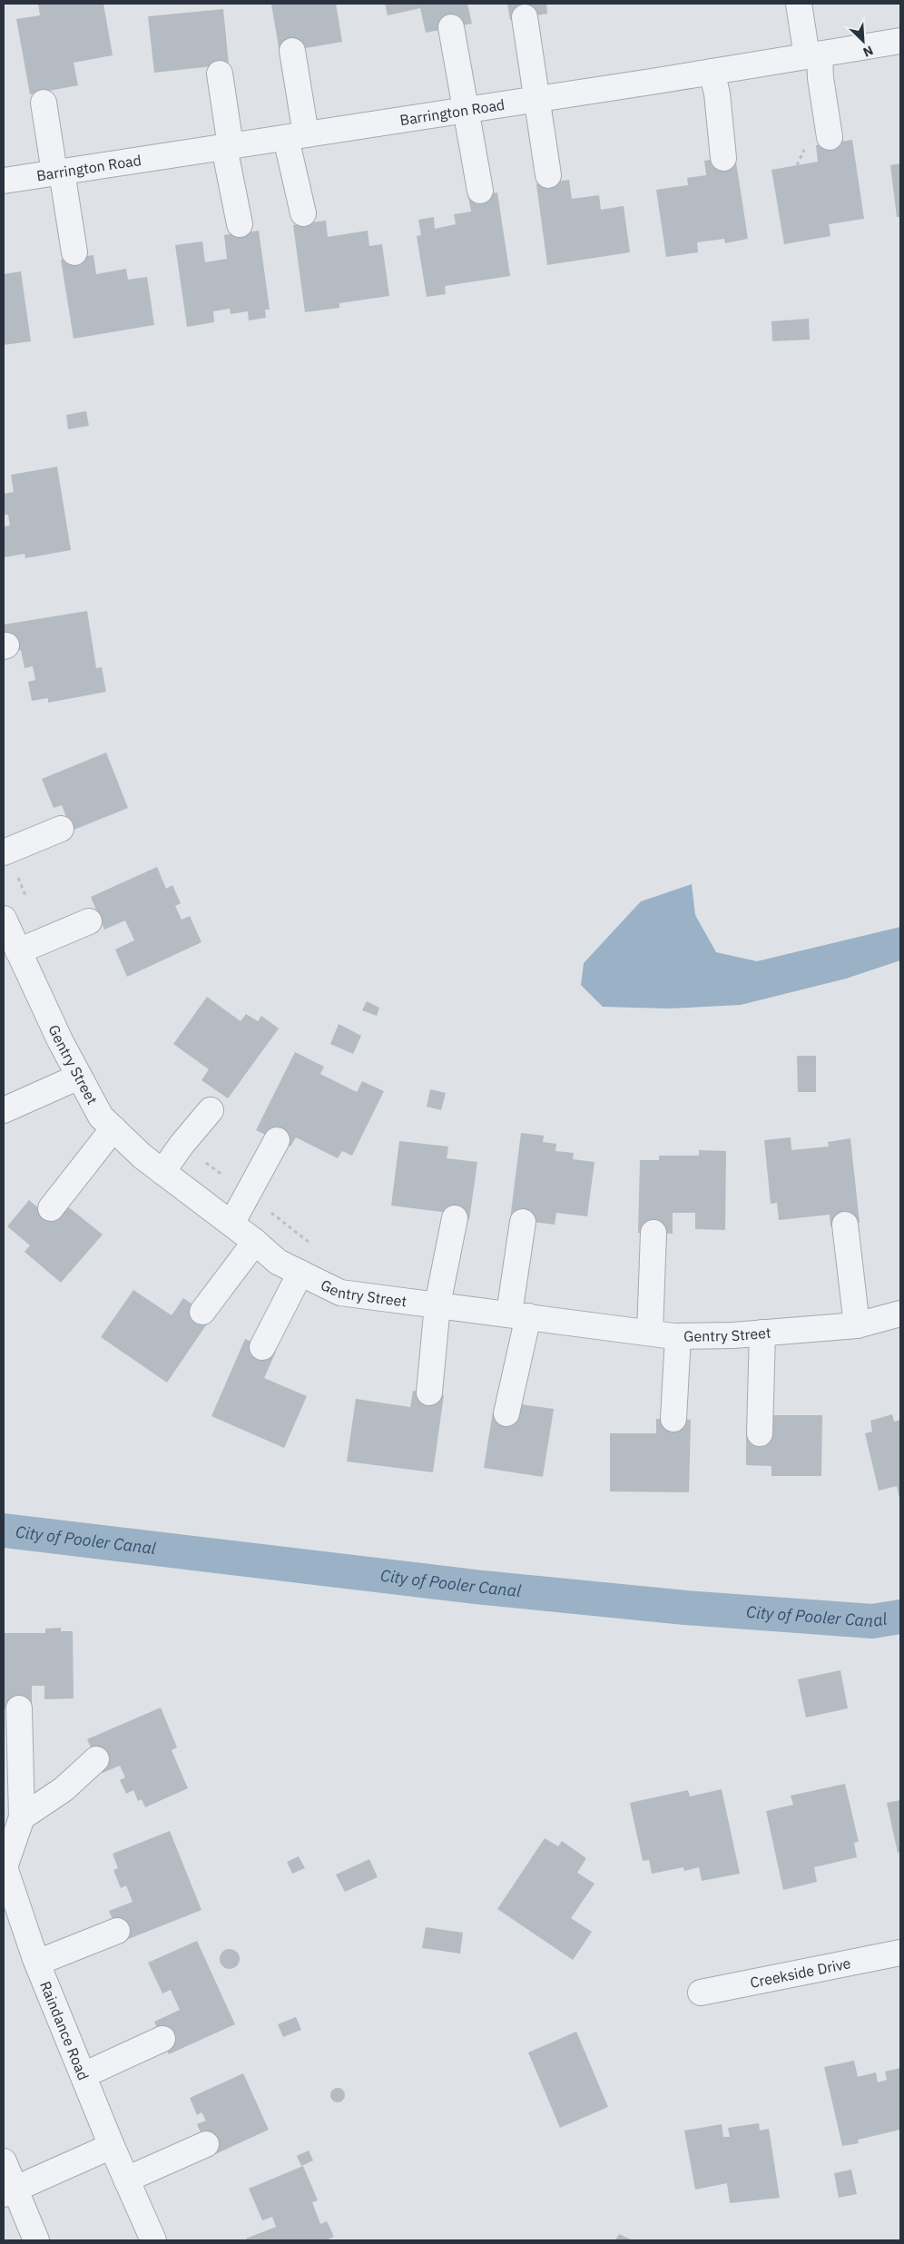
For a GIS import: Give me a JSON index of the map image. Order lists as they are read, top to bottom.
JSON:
{
  "streets": {
    "street": [
      "Barrington Road",
      "Gentry Street",
      "Creekside Drive",
      "Raindance Road"
    ]
  },
  "water": ["City of Pooler Canal"],
  "north": "bottom right"
}
